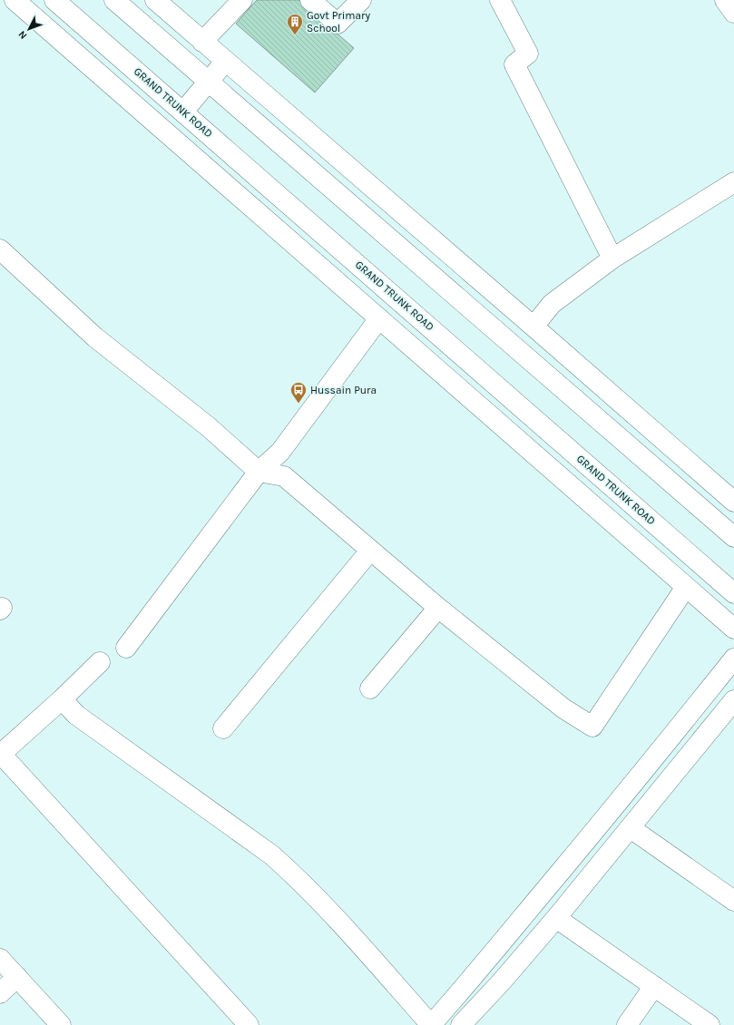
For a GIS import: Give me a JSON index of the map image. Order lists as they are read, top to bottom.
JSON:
{
  "streets": {
    "main road": ["GRAND TRUNK ROAD"]
  },
  "places": {
    "building": ["Govt Primary School"],
    "bus stop": ["Hussain Pura"]
  },
  "north": "bottom left"
}
